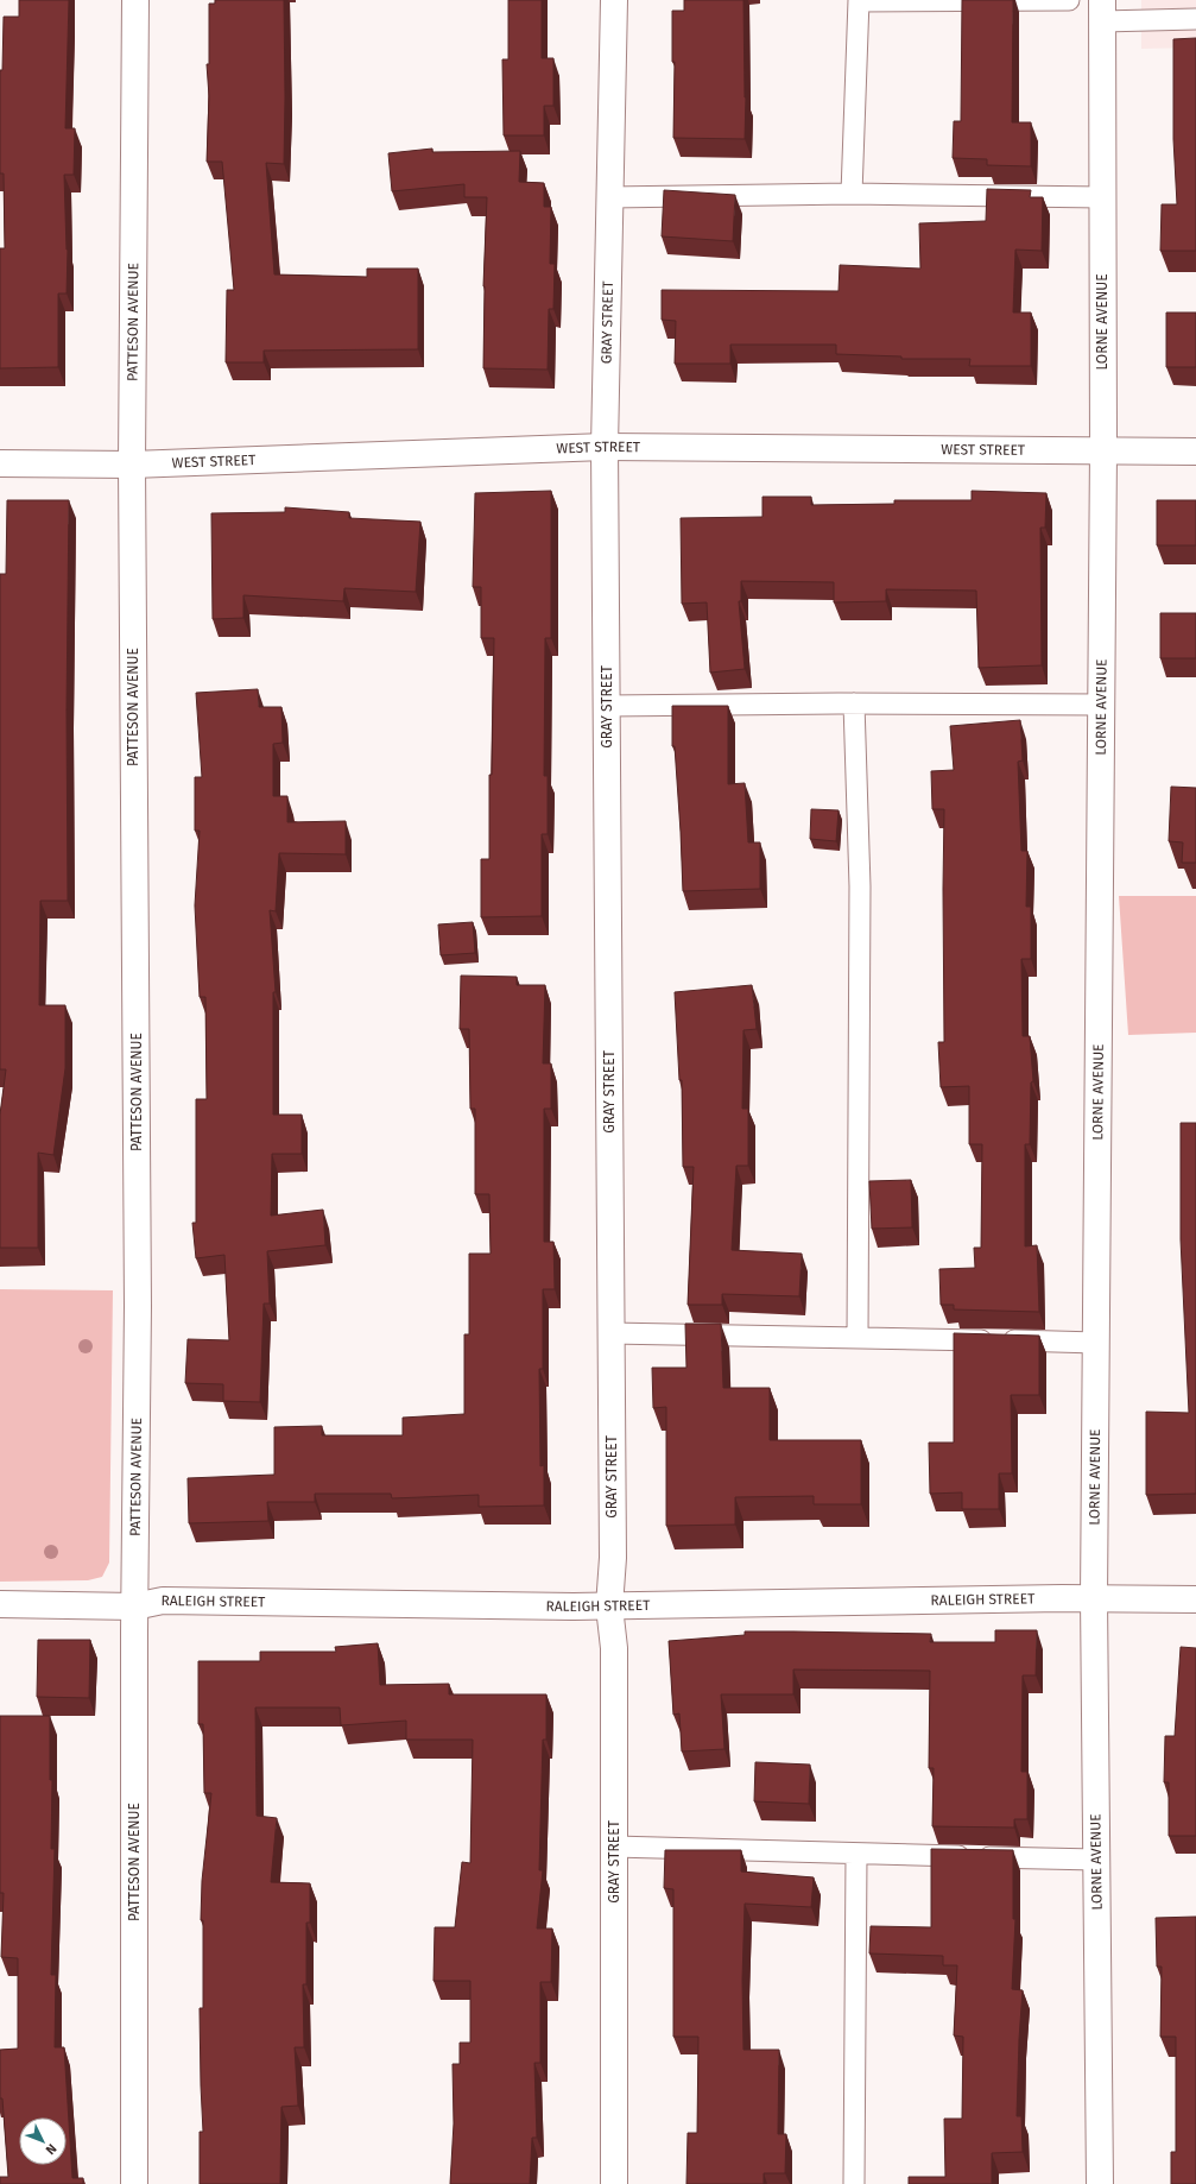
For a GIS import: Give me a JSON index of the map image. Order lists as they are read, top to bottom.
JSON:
{
  "streets": {
    "street": [
      "PATTESON AVENUE",
      "GRAY STREET",
      "LORNE AVENUE",
      "WEST STREET",
      "RALEIGH STREET"
    ]
  },
  "crossings": [
    ["PATTESON AVENUE", "WEST STREET"],
    ["PATTESON AVENUE", "RALEIGH STREET"],
    ["GRAY STREET", "WEST STREET"],
    ["GRAY STREET", "RALEIGH STREET"],
    ["LORNE AVENUE", "WEST STREET"],
    ["LORNE AVENUE", "RALEIGH STREET"]
  ],
  "north": "bottom right"
}
